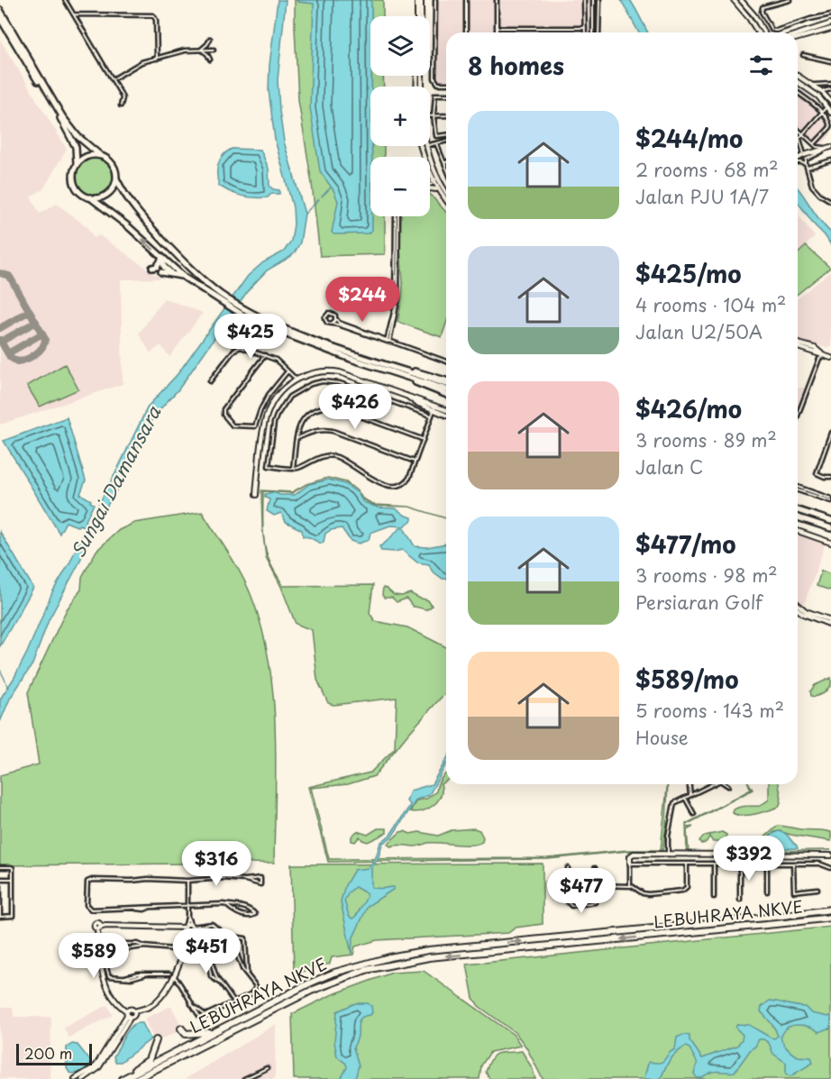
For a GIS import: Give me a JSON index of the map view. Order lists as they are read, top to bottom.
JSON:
{
  "streets": {
    "highway": ["LEBUHRAYA NKVE"]
  },
  "water": ["Sungai Damansara"],
  "scale_bar": "200 m",
  "page": {
    "map_buttons": ["+", "−"],
    "heading": "8 homes",
    "list": [
      {
        "name": "$244/mo",
        "note": "2 rooms · 68 m² · Jalan PJU 1A/7"
      },
      {
        "name": "$425/mo",
        "note": "4 rooms · 104 m² · Jalan U2/50A"
      },
      {
        "name": "$426/mo",
        "note": "3 rooms · 89 m² · Jalan C"
      },
      {
        "name": "$477/mo",
        "note": "3 rooms · 98 m² · Persiaran Golf"
      },
      {
        "name": "$589/mo",
        "note": "5 rooms · 143 m² · House"
      }
    ],
    "price": [
      "$244",
      "$425",
      "$426",
      "$392",
      "$316",
      "$477",
      "$451",
      "$589"
    ],
    "scale": "200 m"
  }
}
